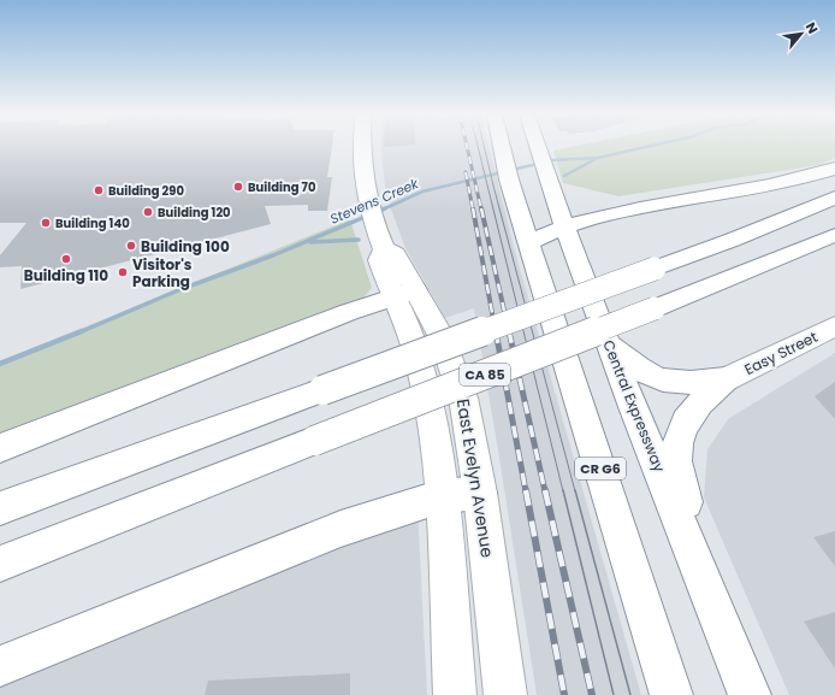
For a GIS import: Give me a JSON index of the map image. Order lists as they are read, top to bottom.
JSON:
{
  "streets": {
    "main road": [
      "Easy Street",
      "CA 85",
      "Central Expressway",
      "CR G6",
      "East Evelyn Avenue"
    ]
  },
  "water": ["Stevens Creek"],
  "places": [
    "Building 70",
    "Building 290",
    "Building 120",
    "Building 140",
    "Building 100",
    "Building 110",
    "Visitor's Parking"
  ],
  "north": "top right"
}
